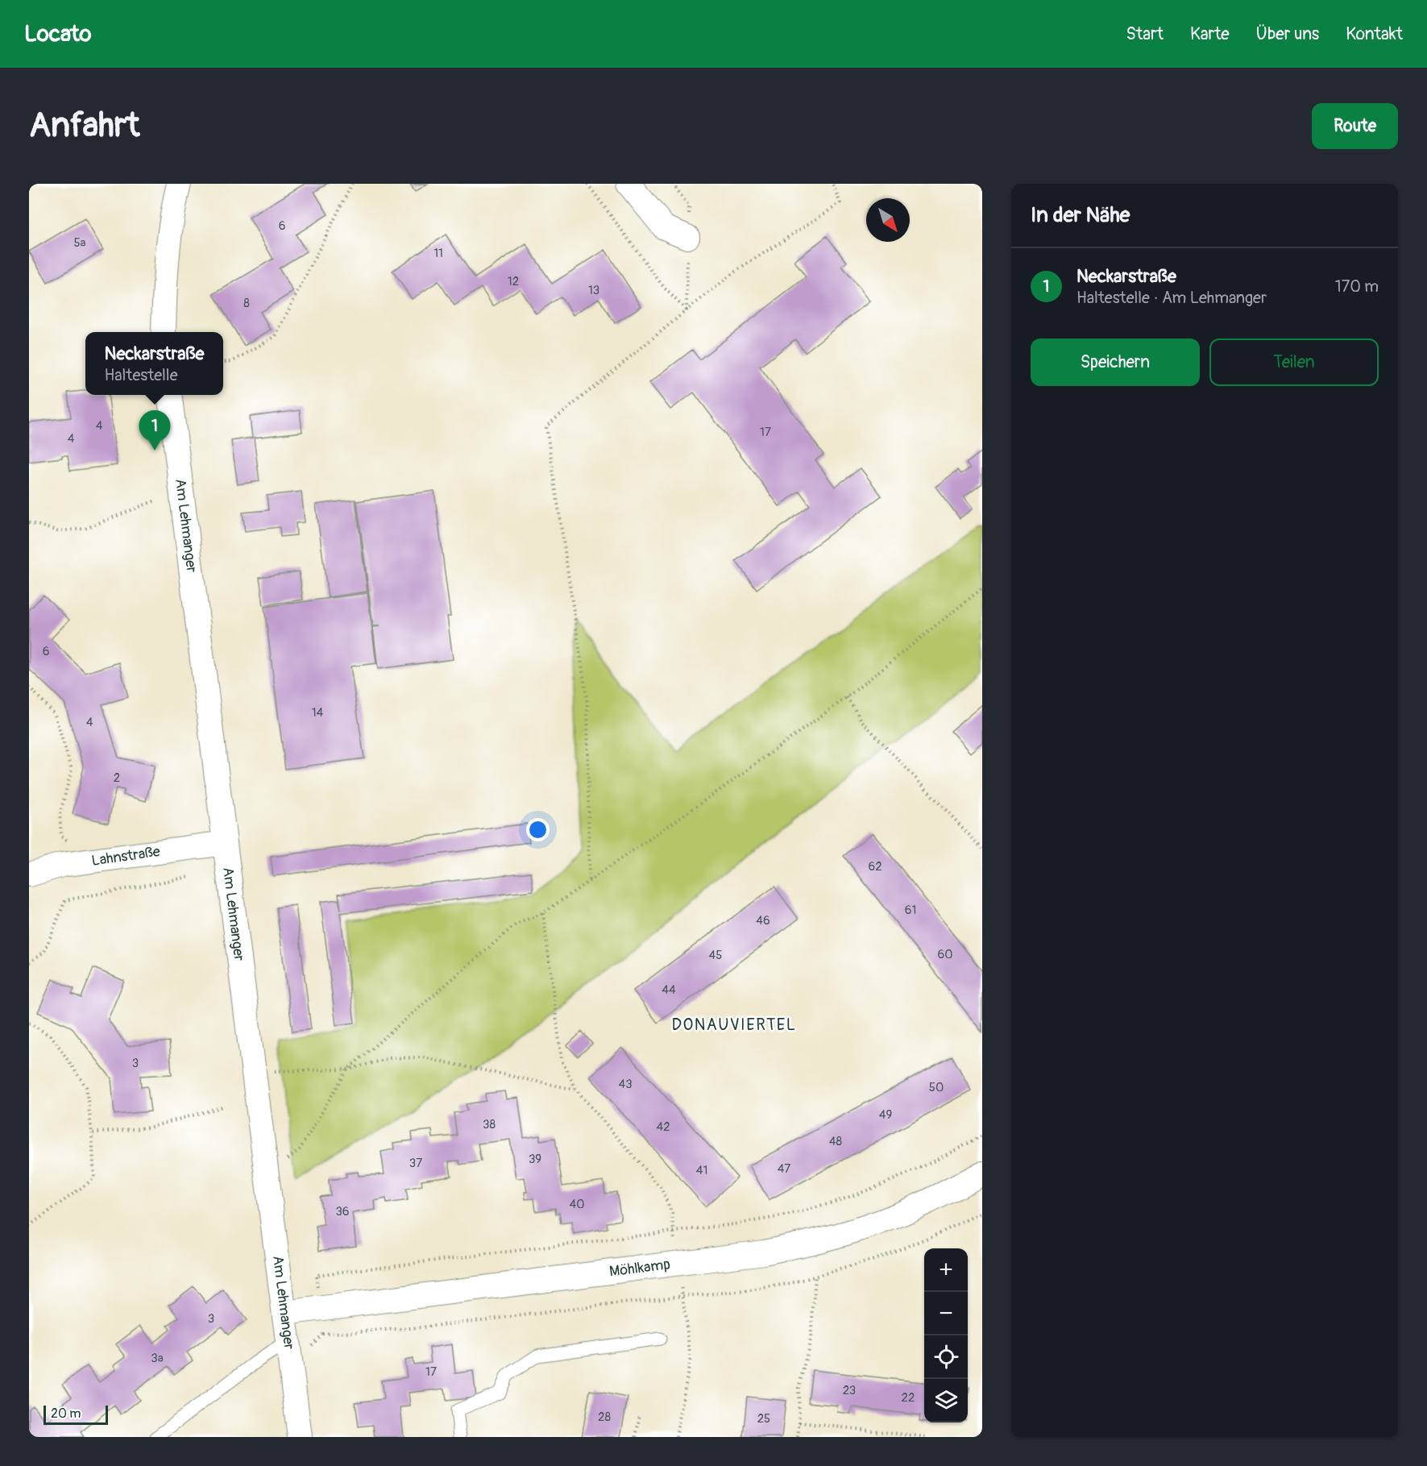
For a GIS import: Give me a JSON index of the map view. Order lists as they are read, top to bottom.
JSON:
{
  "streets": {
    "street": ["Am Lehmanger", "Lahnstraße", "Möhlkamp"]
  },
  "crossings": [
    ["Am Lehmanger", "Lahnstraße"],
    ["Am Lehmanger", "Möhlkamp"]
  ],
  "districts": ["DONAUVIERTEL"],
  "house_numbers": [
    "6",
    "5a",
    "11",
    "12",
    "13",
    "8",
    "4",
    "17",
    "4",
    "6",
    "14",
    "4",
    "2",
    "62",
    "61",
    "46",
    "60",
    "45",
    "44",
    "3",
    "43",
    "50",
    "49",
    "38",
    "42",
    "48",
    "39",
    "37",
    "47",
    "41",
    "40",
    "36",
    "3",
    "3a",
    "17",
    "23",
    "22",
    "28",
    "25"
  ],
  "scale_bar": "20 m",
  "north": "bottom right",
  "page": {
    "header": "Locato",
    "nav": [
      "Start",
      "Karte",
      "Über uns",
      "Kontakt"
    ],
    "buttons": [
      "Route",
      ["Speichern", "Teilen"]
    ],
    "title": "Anfahrt",
    "heading": "In der Nähe",
    "list": [
      {
        "mark": "1",
        "name": "Neckarstraße",
        "note": "Haltestelle · Am Lehmanger",
        "value": "170 m"
      }
    ],
    "popup": ["Neckarstraße", "Haltestelle"],
    "pins": "1",
    "map_buttons": ["+", "−"],
    "scale": "20 m"
  }
}
